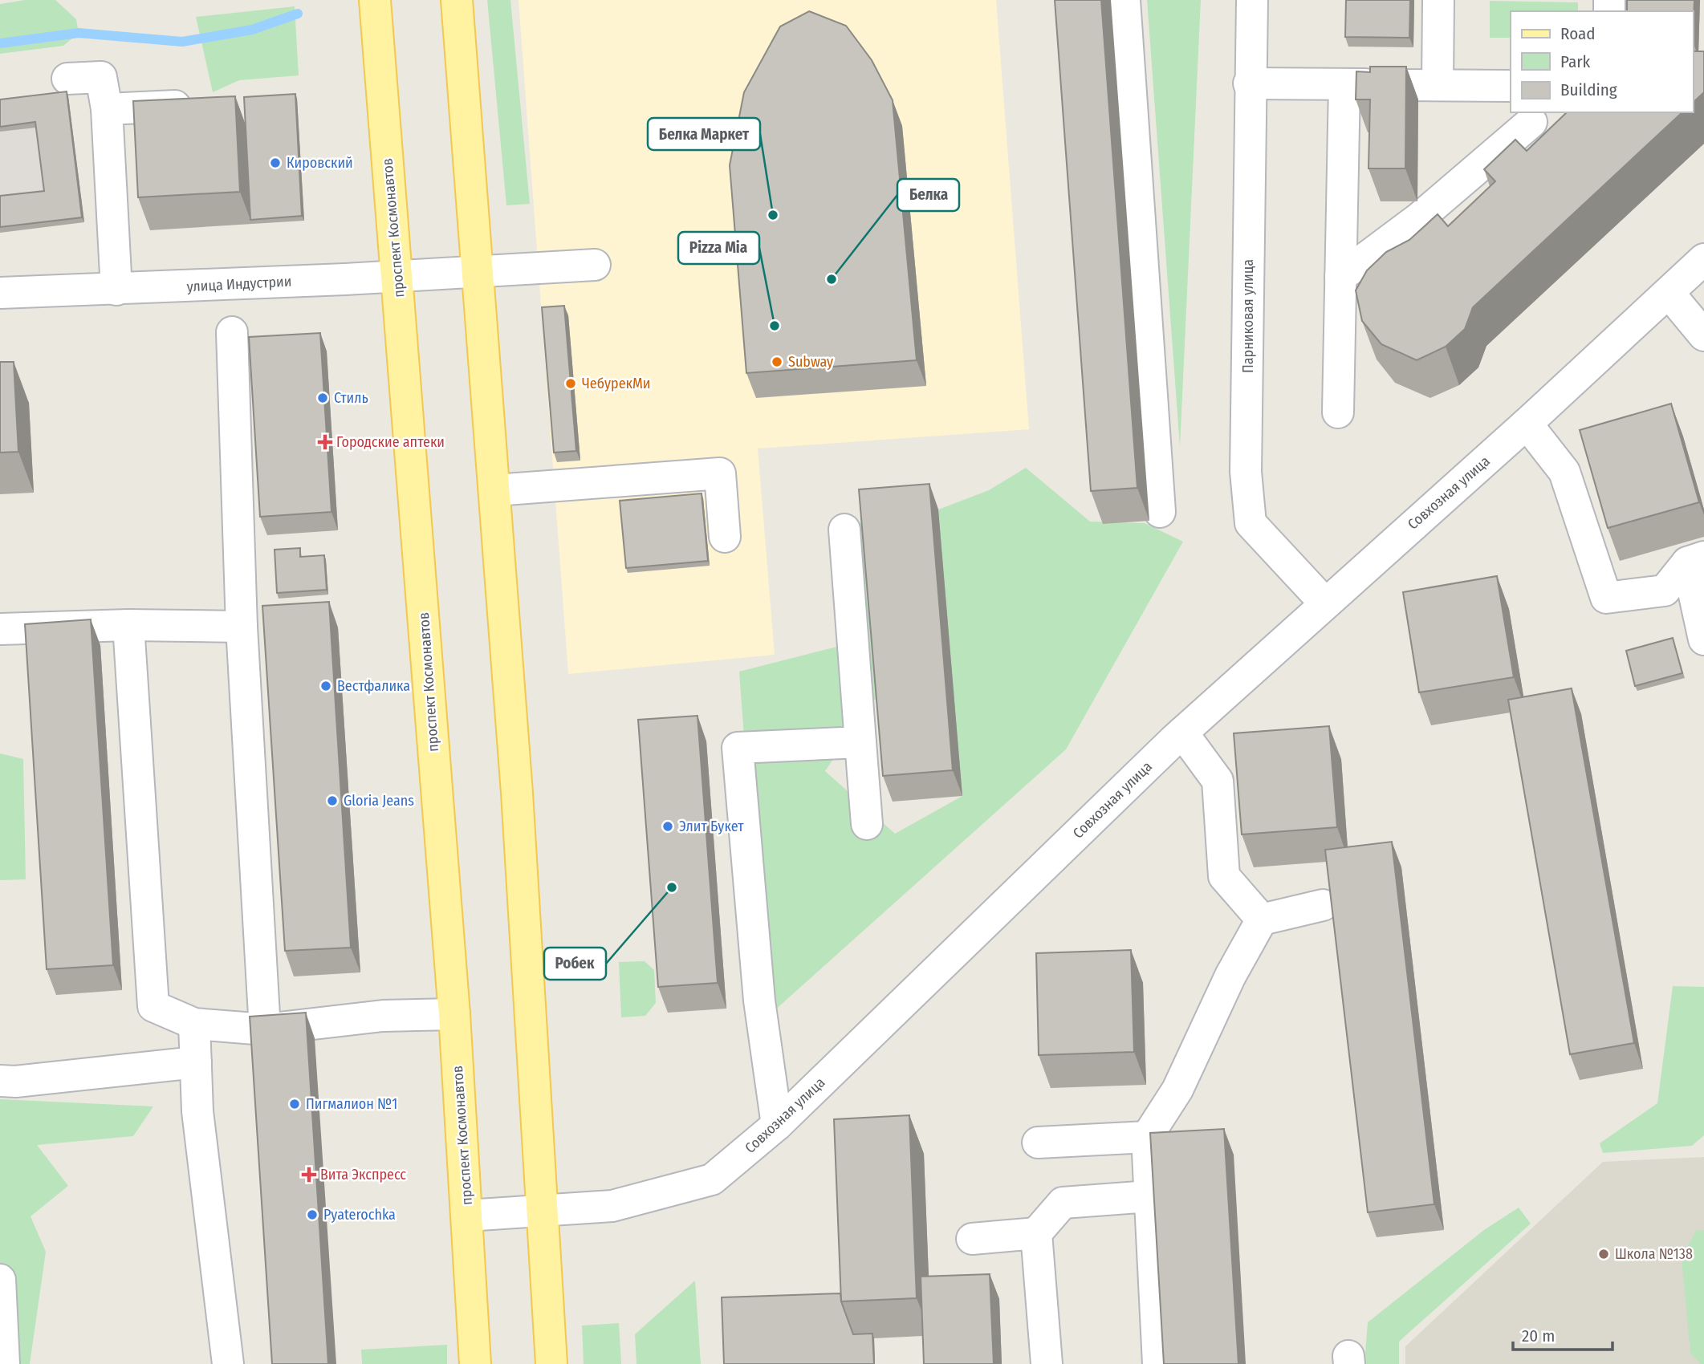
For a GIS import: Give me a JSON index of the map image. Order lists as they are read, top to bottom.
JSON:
{
  "streets": {
    "main road": ["проспект Космонавтов"],
    "street": ["улица Индустрии", "Парниковая улица", "Совхозная улица"]
  },
  "crossings": [
    ["проспект Космонавтов", "улица Индустрии"],
    ["проспект Космонавтов", "Совхозная улица"],
    ["Парниковая улица", "Совхозная улица"]
  ],
  "places": {
    "other": [
      "Кировский",
      "Белка Маркет",
      "Белка",
      "Pizza Mia",
      "Subway",
      "ЧебурекМи",
      "Стиль",
      "Вестфалика",
      "Gloria Jeans",
      "Элит Букет",
      "Робек",
      "Пигмалион №1",
      "Pyaterochka",
      "Школа №138"
    ],
    "health": ["Городские аптеки", "Вита Экспресс"]
  },
  "legend": ["Road", "Park", "Building"],
  "scale_bar": "20 m"
}
